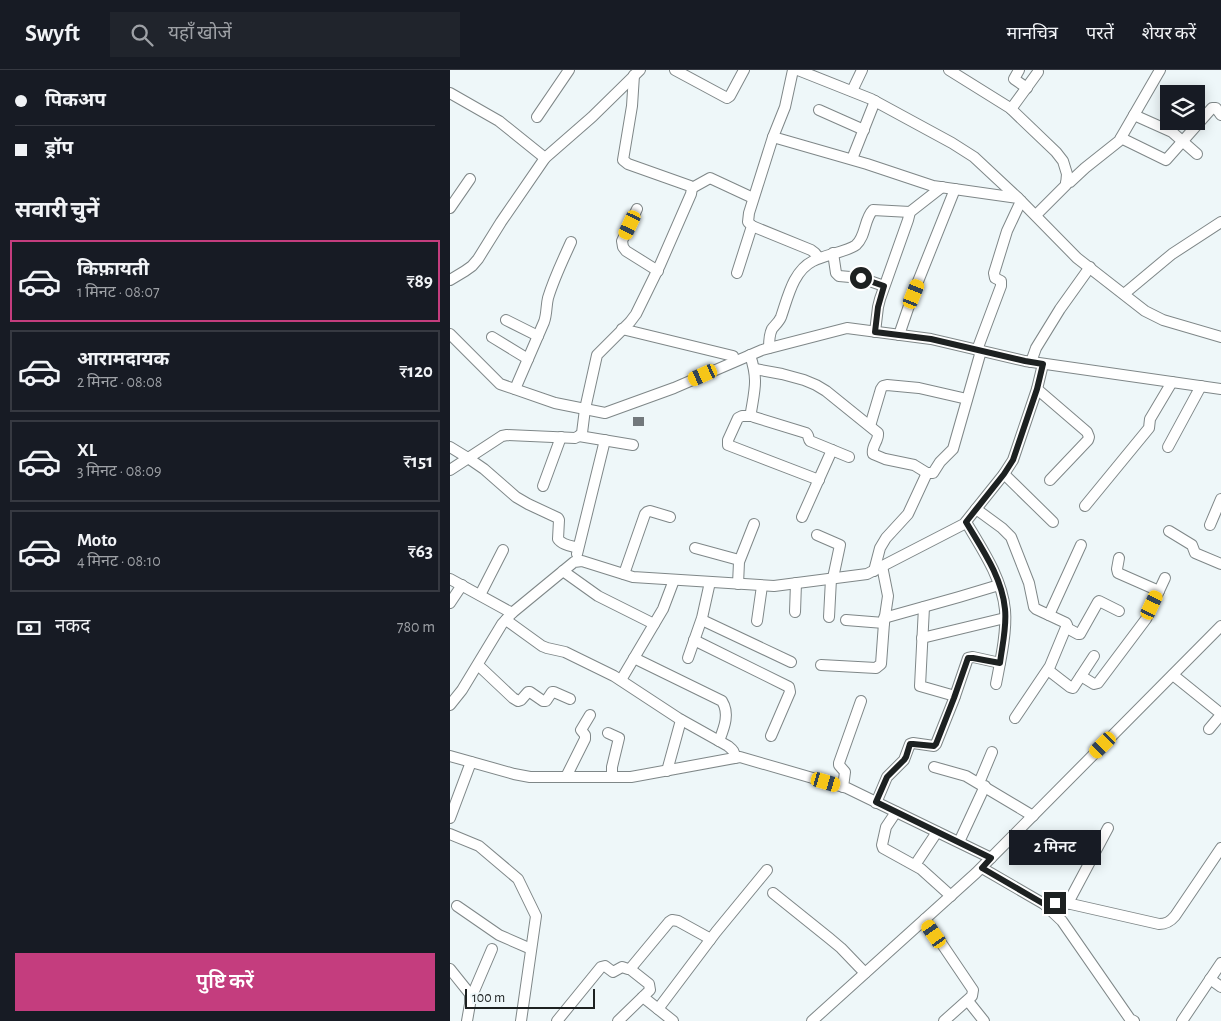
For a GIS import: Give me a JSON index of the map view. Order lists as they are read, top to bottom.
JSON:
{
  "scale_bar": "100 m",
  "page": {
    "header": "Swyft",
    "search": "यहाँ खोजें",
    "nav": ["मानचित्र", "परतें", "शेयर करें"],
    "banner": ["पिकअप", "ड्रॉप"],
    "heading": "सवारी चुनें",
    "list": [
      {
        "name": "किफ़ायती",
        "note": "1 मिनट · 08:07",
        "value": "₹89"
      },
      {
        "name": "आरामदायक",
        "note": "2 मिनट · 08:08",
        "value": "₹120"
      },
      {
        "name": "XL",
        "note": "3 मिनट · 08:09",
        "value": "₹151"
      },
      {
        "name": "Moto",
        "note": "4 मिनट · 08:10",
        "value": "₹63"
      }
    ],
    "pay": ["नकद", "780 m"],
    "bubble": "2 मिनट",
    "buttons": "पुष्टि करें",
    "scale": "100 m"
  }
}
